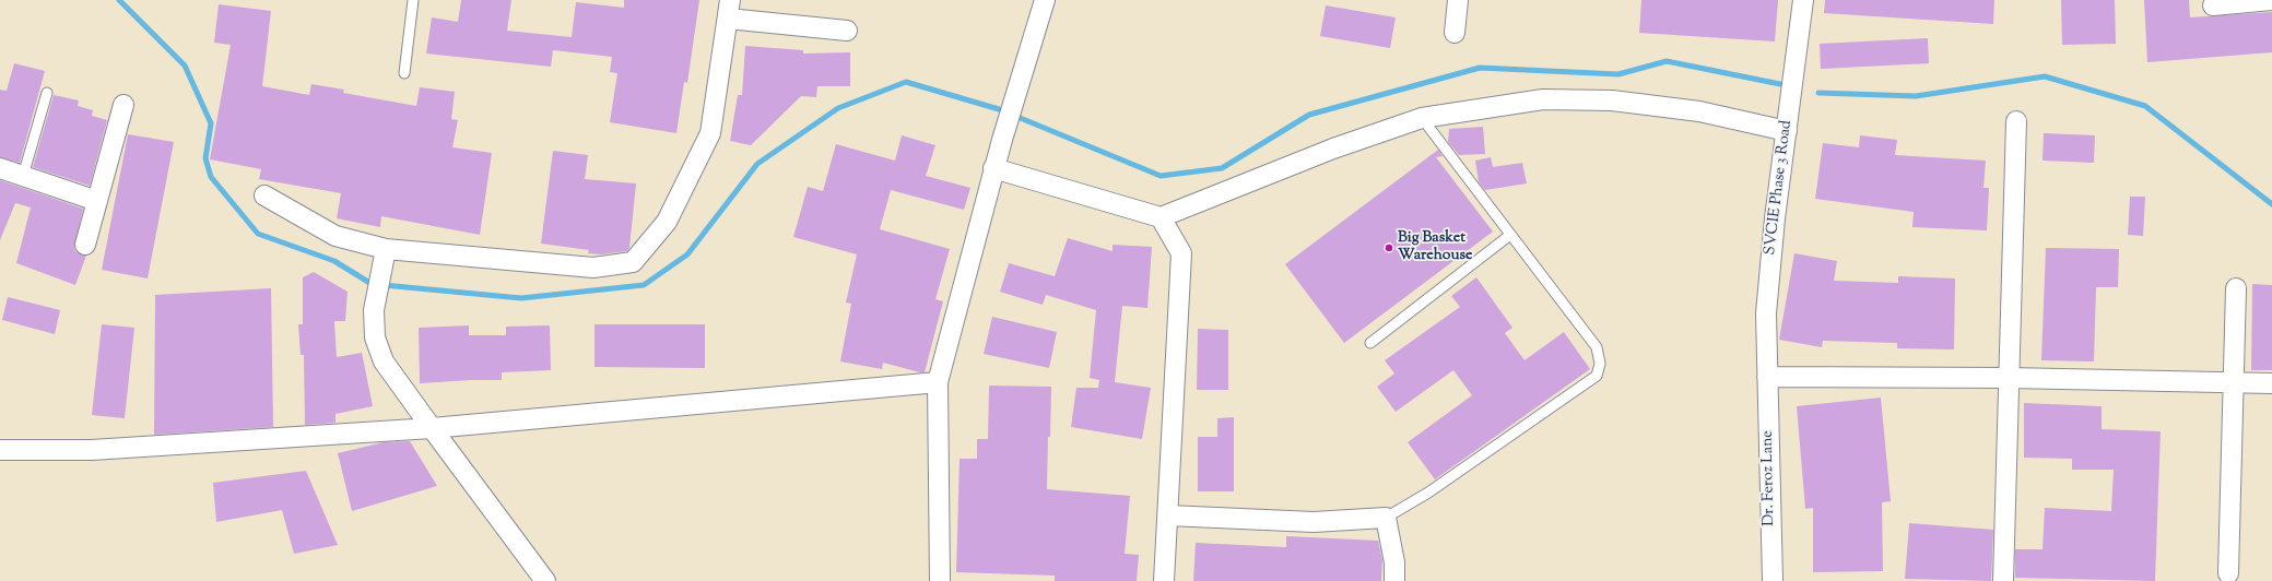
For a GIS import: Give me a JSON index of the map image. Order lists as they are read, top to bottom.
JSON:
{
  "streets": {
    "street": ["SVCIE Phase 3 Road", "Dr. Feroz Lane"]
  },
  "crossings": [
    ["SVCIE Phase 3 Road", "Dr. Feroz Lane"]
  ],
  "places": ["Big Basket Warehouse"]
}
